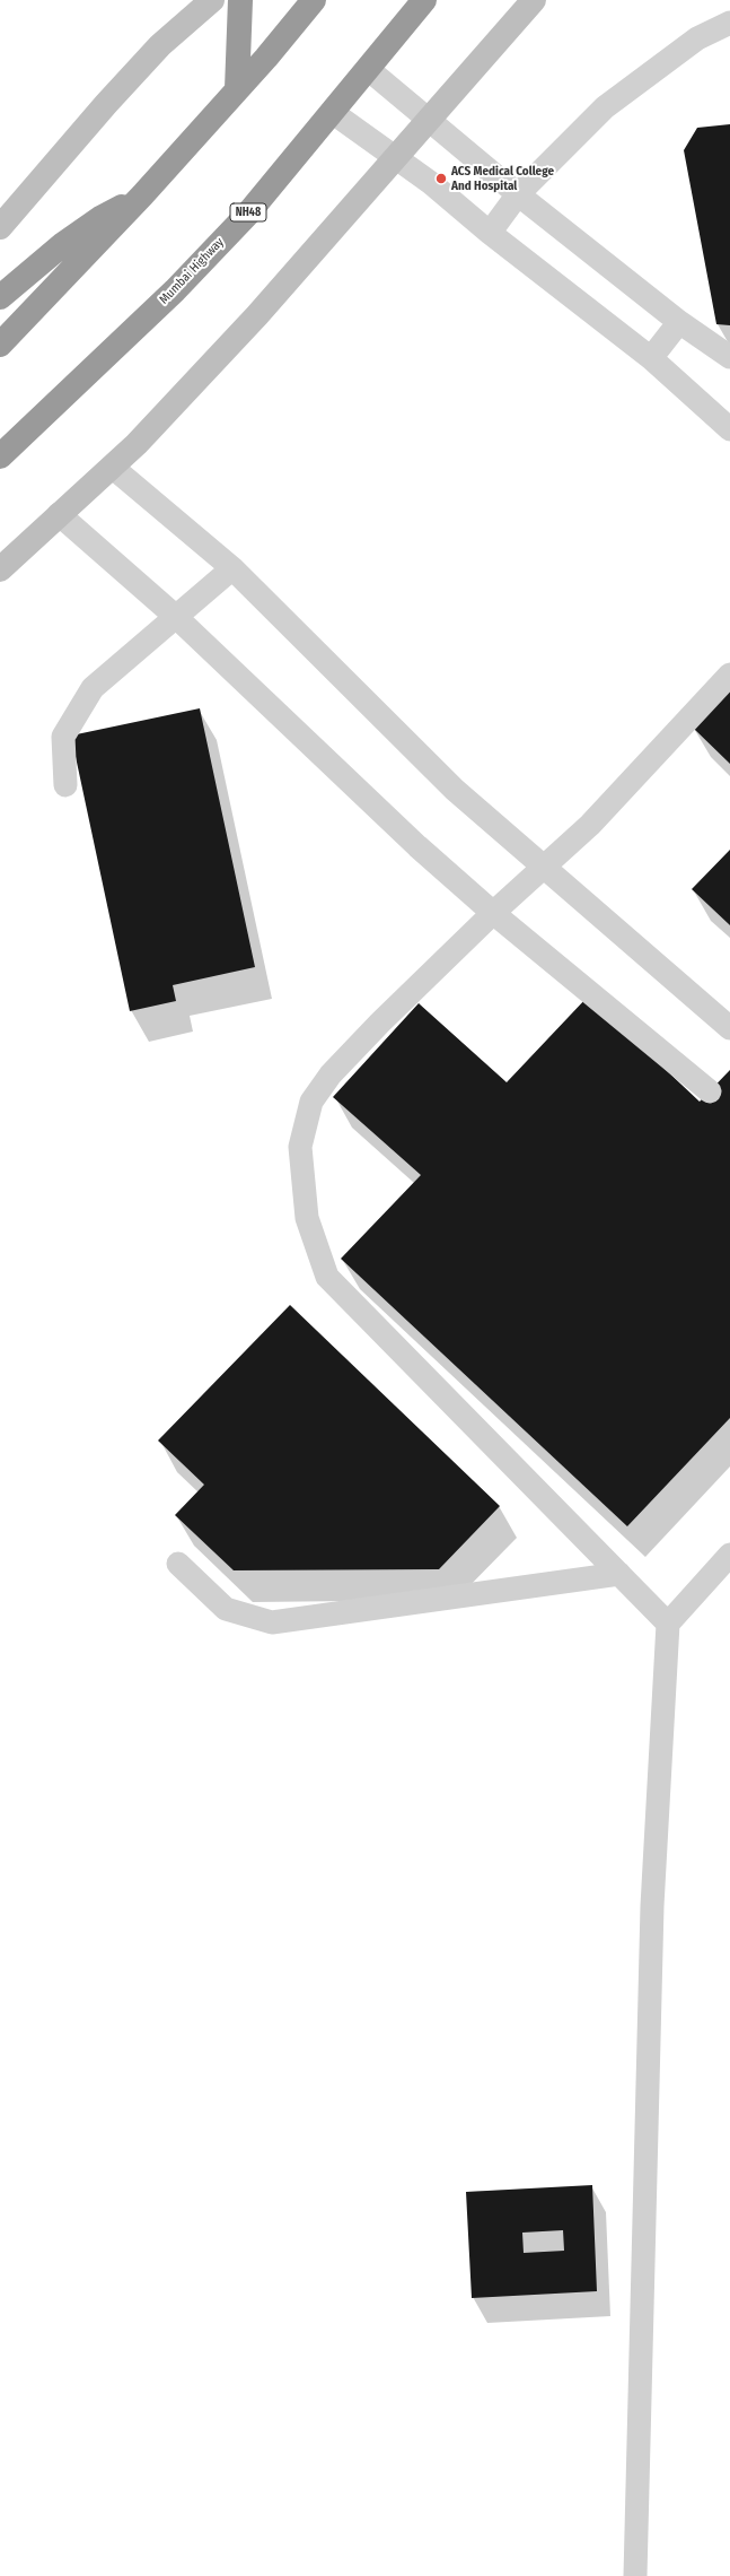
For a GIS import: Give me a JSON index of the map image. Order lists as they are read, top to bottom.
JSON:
{
  "streets": {
    "highway": ["NH48", "Mumbai Highway"]
  },
  "places": ["ACS Medical College And Hospital"]
}
